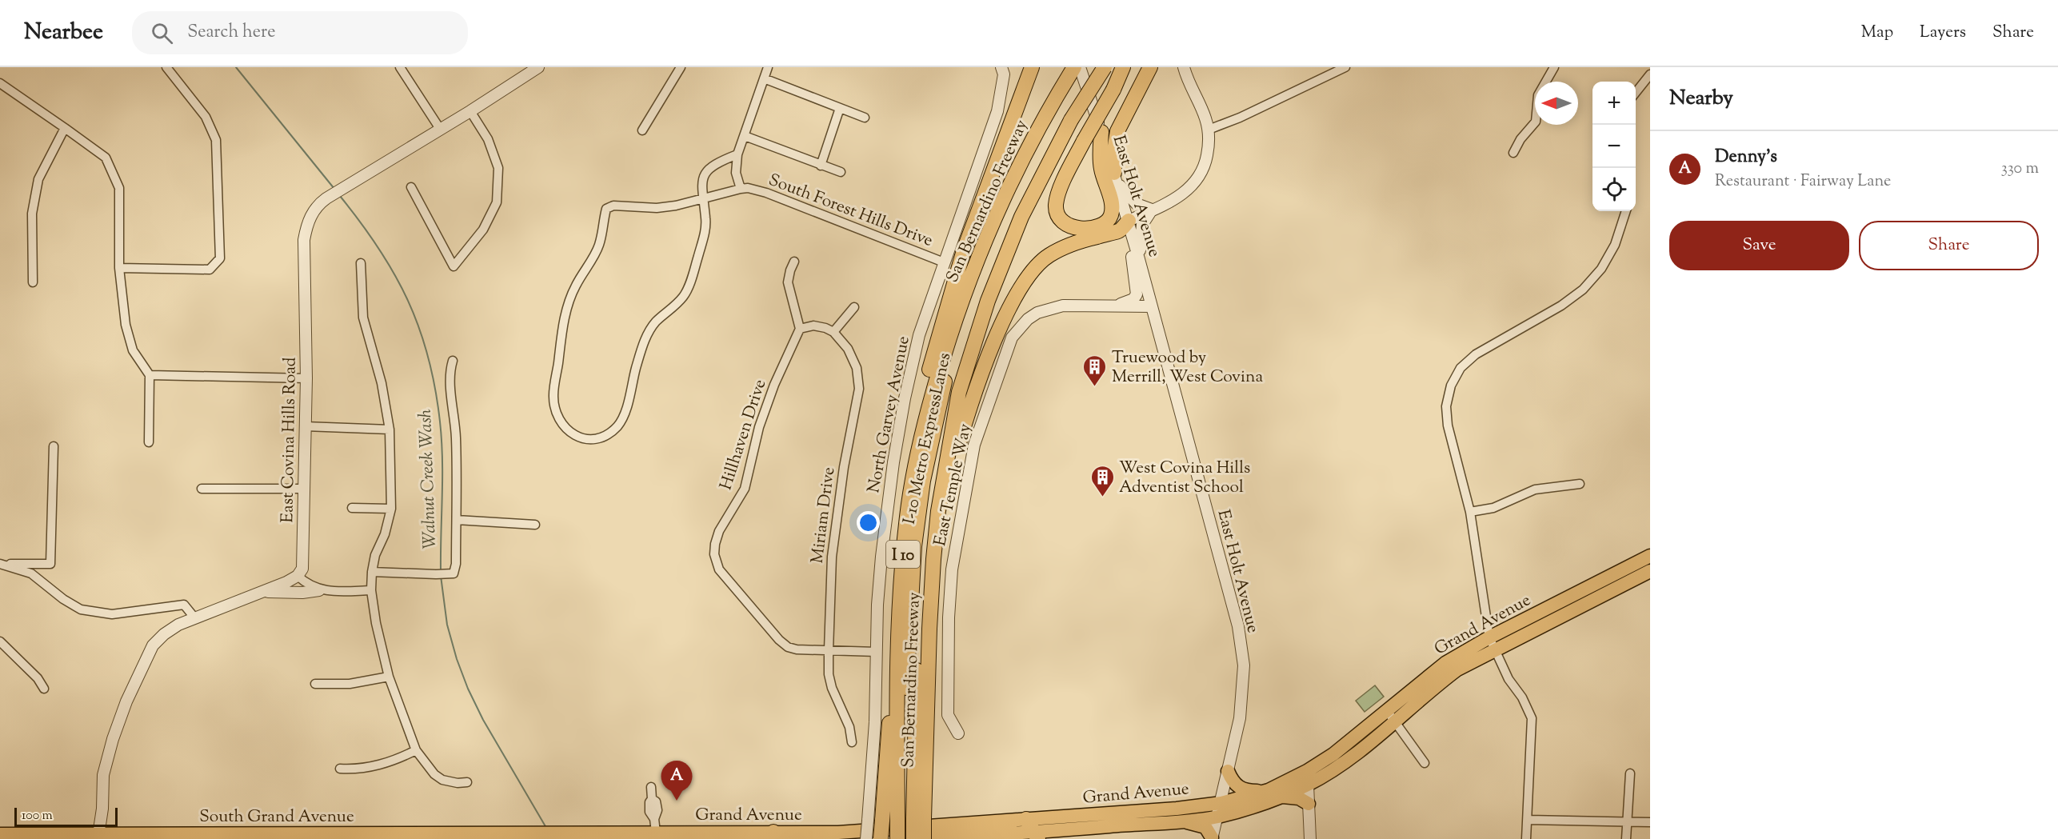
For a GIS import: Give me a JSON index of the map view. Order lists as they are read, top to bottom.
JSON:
{
  "streets": {
    "highway": ["San Bernardino Freeway", "I-10 Metro ExpressLanes", "I 10"],
    "main road": ["Grand Avenue", "South Grand Avenue"],
    "street": [
      "East Holt Avenue",
      "South Forest Hills Drive",
      "North Garvey Avenue",
      "Hillhaven Drive",
      "East Covina Hills Road",
      "East Temple Way",
      "Miriam Drive"
    ]
  },
  "crossings": [
    ["East Holt Avenue", "East Temple Way"],
    ["East Holt Avenue", "Grand Avenue"],
    ["San Bernardino Freeway", "I-10 Metro ExpressLanes"],
    ["South Forest Hills Drive", "North Garvey Avenue"],
    ["North Garvey Avenue", "Hillhaven Drive"],
    ["Hillhaven Drive", "Miriam Drive"],
    ["I-10 Metro ExpressLanes", "Grand Avenue"],
    ["Grand Avenue", "South Grand Avenue"]
  ],
  "water": ["Walnut Creek Wash"],
  "places": {
    "building": ["Truewood by Merrill, West Covina", "West Covina Hills Adventist School"]
  },
  "scale_bar": "100 m",
  "north": "left",
  "page": {
    "header": "Nearbee",
    "search": "Search here",
    "nav": ["Map", "Layers", "Share"],
    "heading": "Nearby",
    "map_buttons": ["+", "−"],
    "list": [
      {
        "mark": "A",
        "name": "Denny's",
        "note": "Restaurant · Fairway Lane",
        "value": "330 m"
      }
    ],
    "buttons": ["Save", "Share"],
    "pins": "A",
    "scale": "100 m"
  }
}
